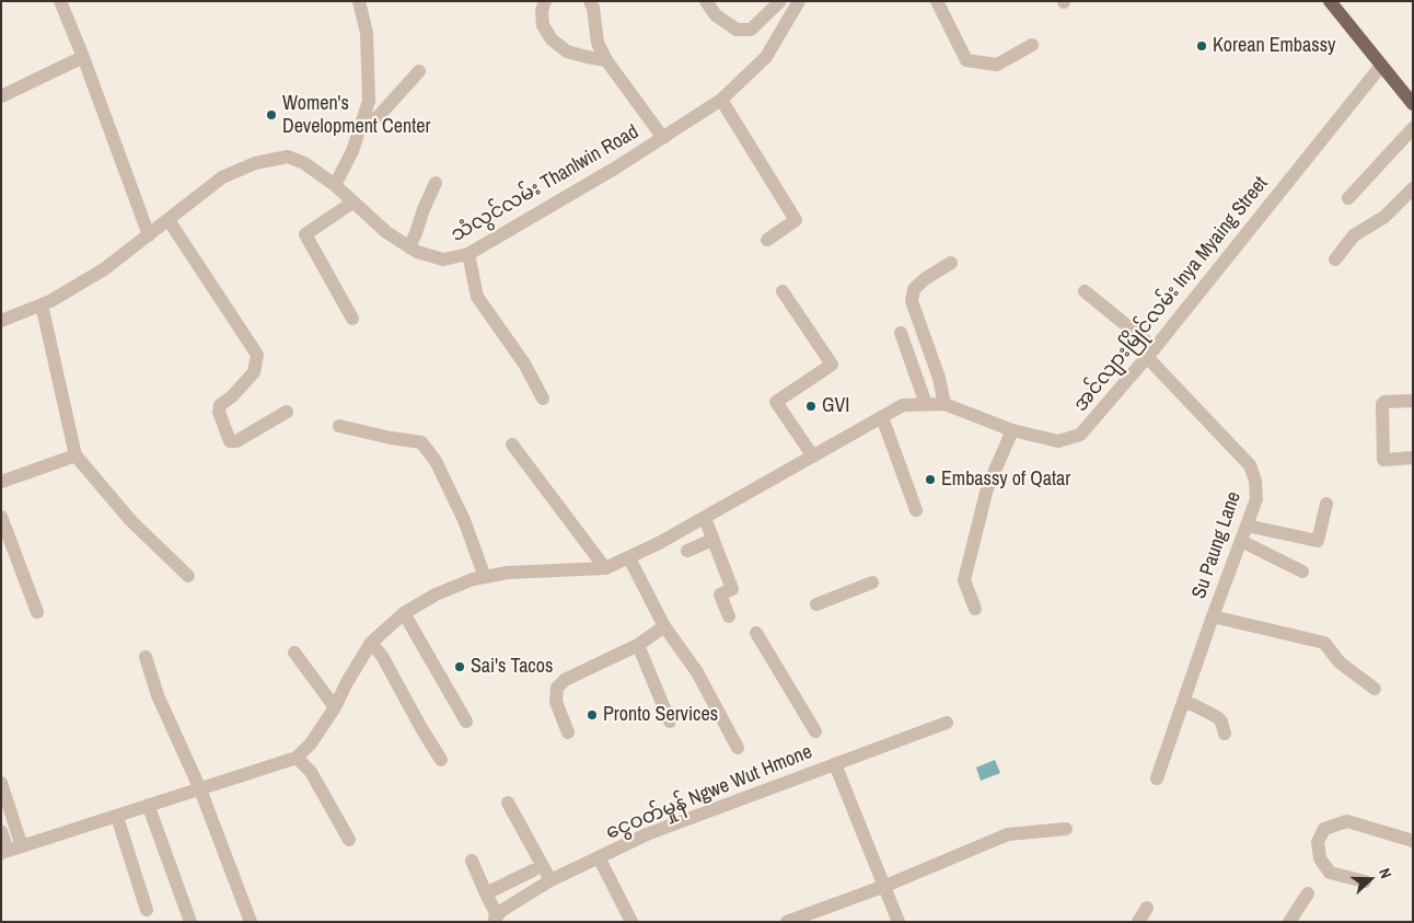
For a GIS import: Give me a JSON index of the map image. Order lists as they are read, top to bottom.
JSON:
{
  "streets": {
    "street": [
      "သံလွင်လမ်း Thanlwin Road",
      "အင်လျားမြိုင်လမ်း Inya Myaing Street",
      "Su Paung Lane",
      "ငွေဝတ်မှုန် Ngwe Wut Hmone"
    ]
  },
  "crossings": [
    ["အင်လျားမြိုင်လမ်း Inya Myaing Street", "Su Paung Lane"]
  ],
  "places": [
    "Korean Embassy",
    "Women's Development Center",
    "GVI",
    "Embassy of Qatar",
    "Sai's Tacos",
    "Pronto Services"
  ],
  "north": "right"
}
